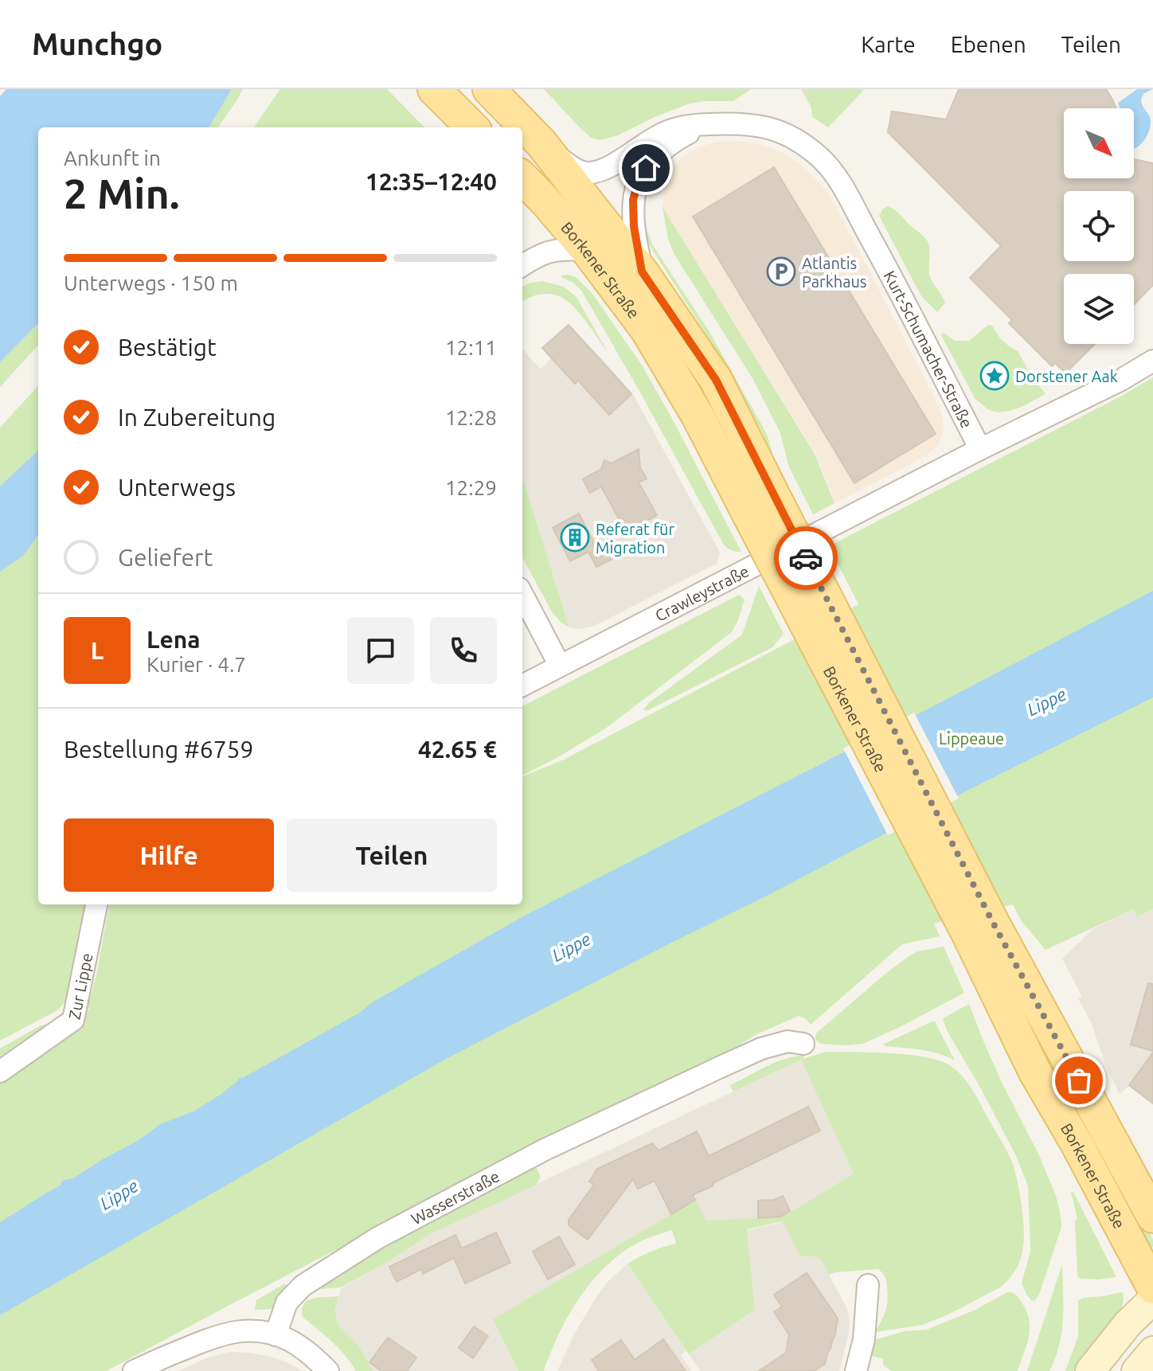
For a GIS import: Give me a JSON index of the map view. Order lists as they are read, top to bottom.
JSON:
{
  "streets": {
    "main road": ["Borkener Straße"],
    "street": [
      "Kurt-Schumacher-Straße",
      "Crawleystraße",
      "Zur Lippe",
      "Wasserstraße"
    ]
  },
  "crossings": [
    ["Borkener Straße", "Kurt-Schumacher-Straße"],
    ["Kurt-Schumacher-Straße", "Crawleystraße"]
  ],
  "water": ["Lippe"],
  "parks": ["Lippeaue"],
  "places": {
    "parking": ["Atlantis Parkhaus"],
    "place": ["Dorstener Aak"],
    "building": ["Referat für Migration"]
  },
  "north": "bottom right",
  "page": {
    "header": "Munchgo",
    "nav": ["Karte", "Ebenen", "Teilen"],
    "heading": ["2 Min.", "Ankunft in", "12:35–12:40"],
    "panel": [
      "Lena",
      "Kurier · 4.7",
      "Bestellung #6759",
      "42.65 €"
    ],
    "bar": "Unterwegs · 150 m",
    "list": [
      ["Bestätigt", "12:11"],
      ["In Zubereitung", "12:28"],
      ["Unterwegs", "12:29"],
      "Geliefert"
    ],
    "round": "L",
    "buttons": ["Hilfe", "Teilen"]
  }
}
